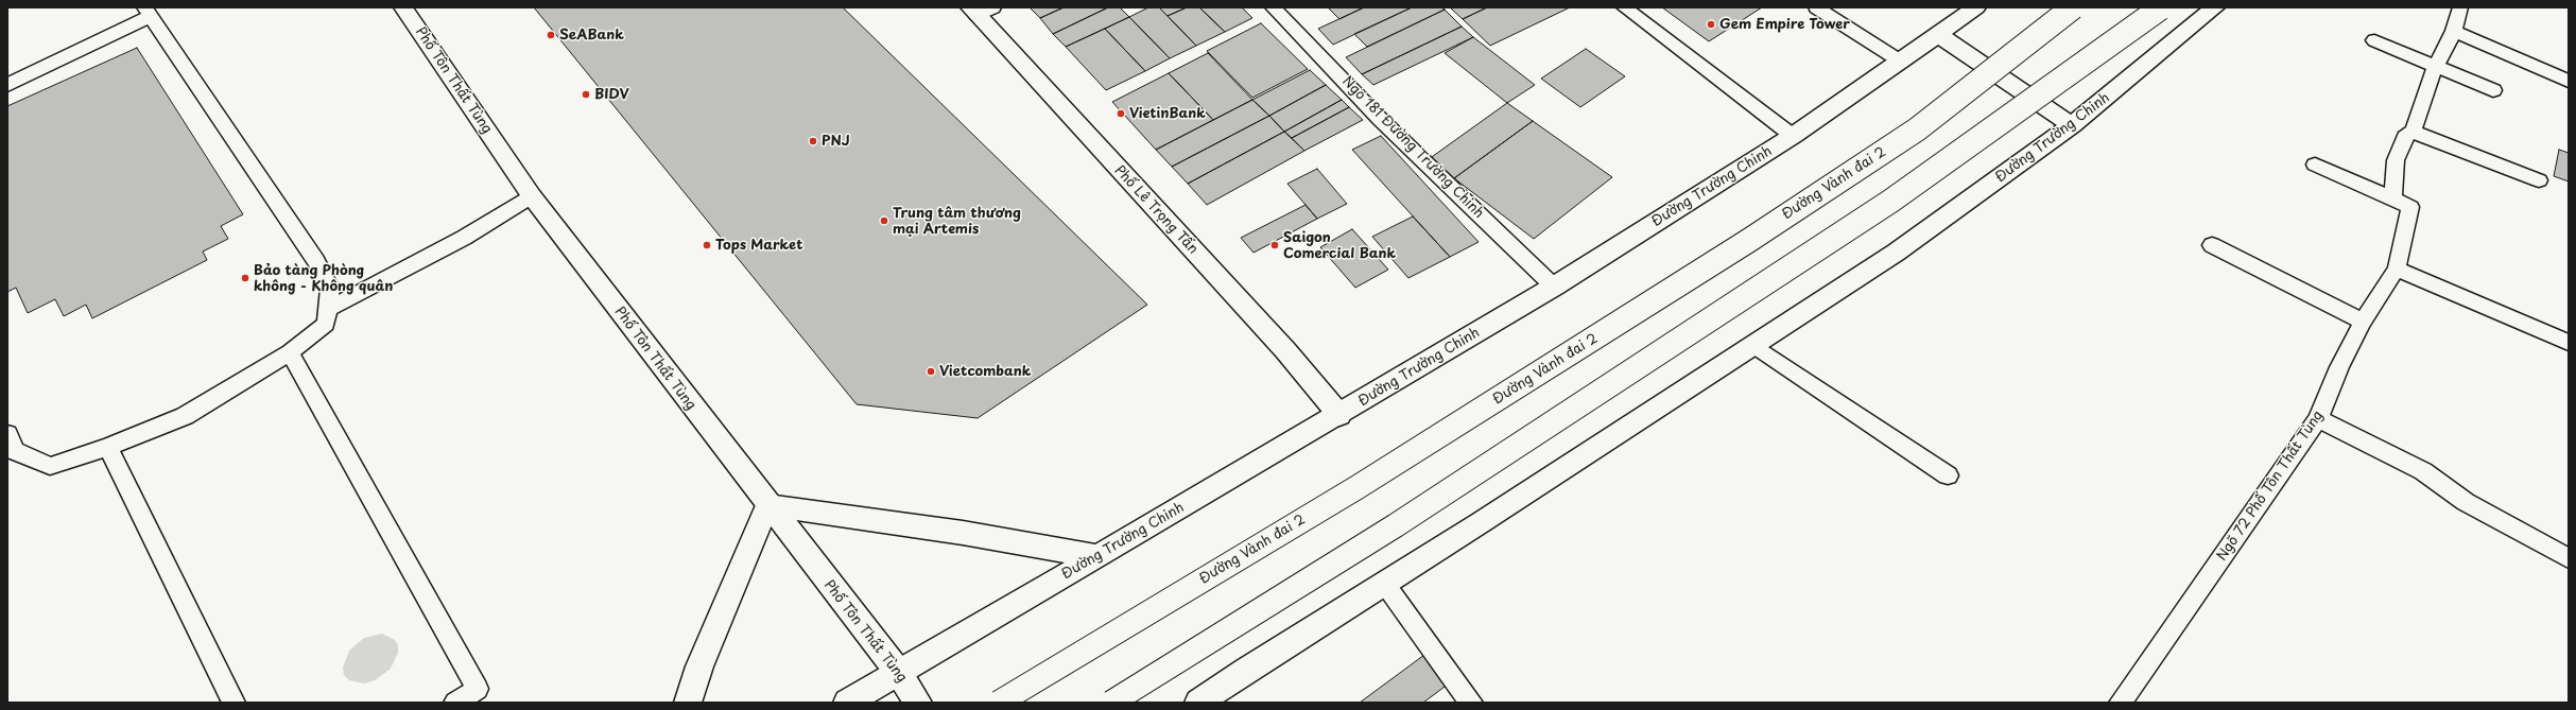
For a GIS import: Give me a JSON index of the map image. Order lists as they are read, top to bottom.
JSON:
{
  "streets": {
    "main road": [
      "Phố Tôn Thất Tùng",
      "Đường Trường Chinh",
      "Đường Vành đai 2",
      "Phố Lê Trọng Tấn"
    ],
    "lane": ["Ngõ 181 Đường Trường Chinh", "Ngõ 72 Phố Tôn Thất Tùng"]
  },
  "crossings": [
    ["Phố Tôn Thất Tùng", "Đường Trường Chinh"],
    ["Đường Trường Chinh", "Ngõ 181 Đường Trường Chinh"],
    ["Đường Trường Chinh", "Phố Lê Trọng Tấn"]
  ],
  "places": [
    "Gem Empire Tower",
    "SeABank",
    "BIDV",
    "VietinBank",
    "PNJ",
    "Trung tâm thương mại Artemis",
    "Tops Market",
    "Saigon Comercial Bank",
    "Bảo tàng Phòng không - Không quân",
    "Vietcombank"
  ]
}
